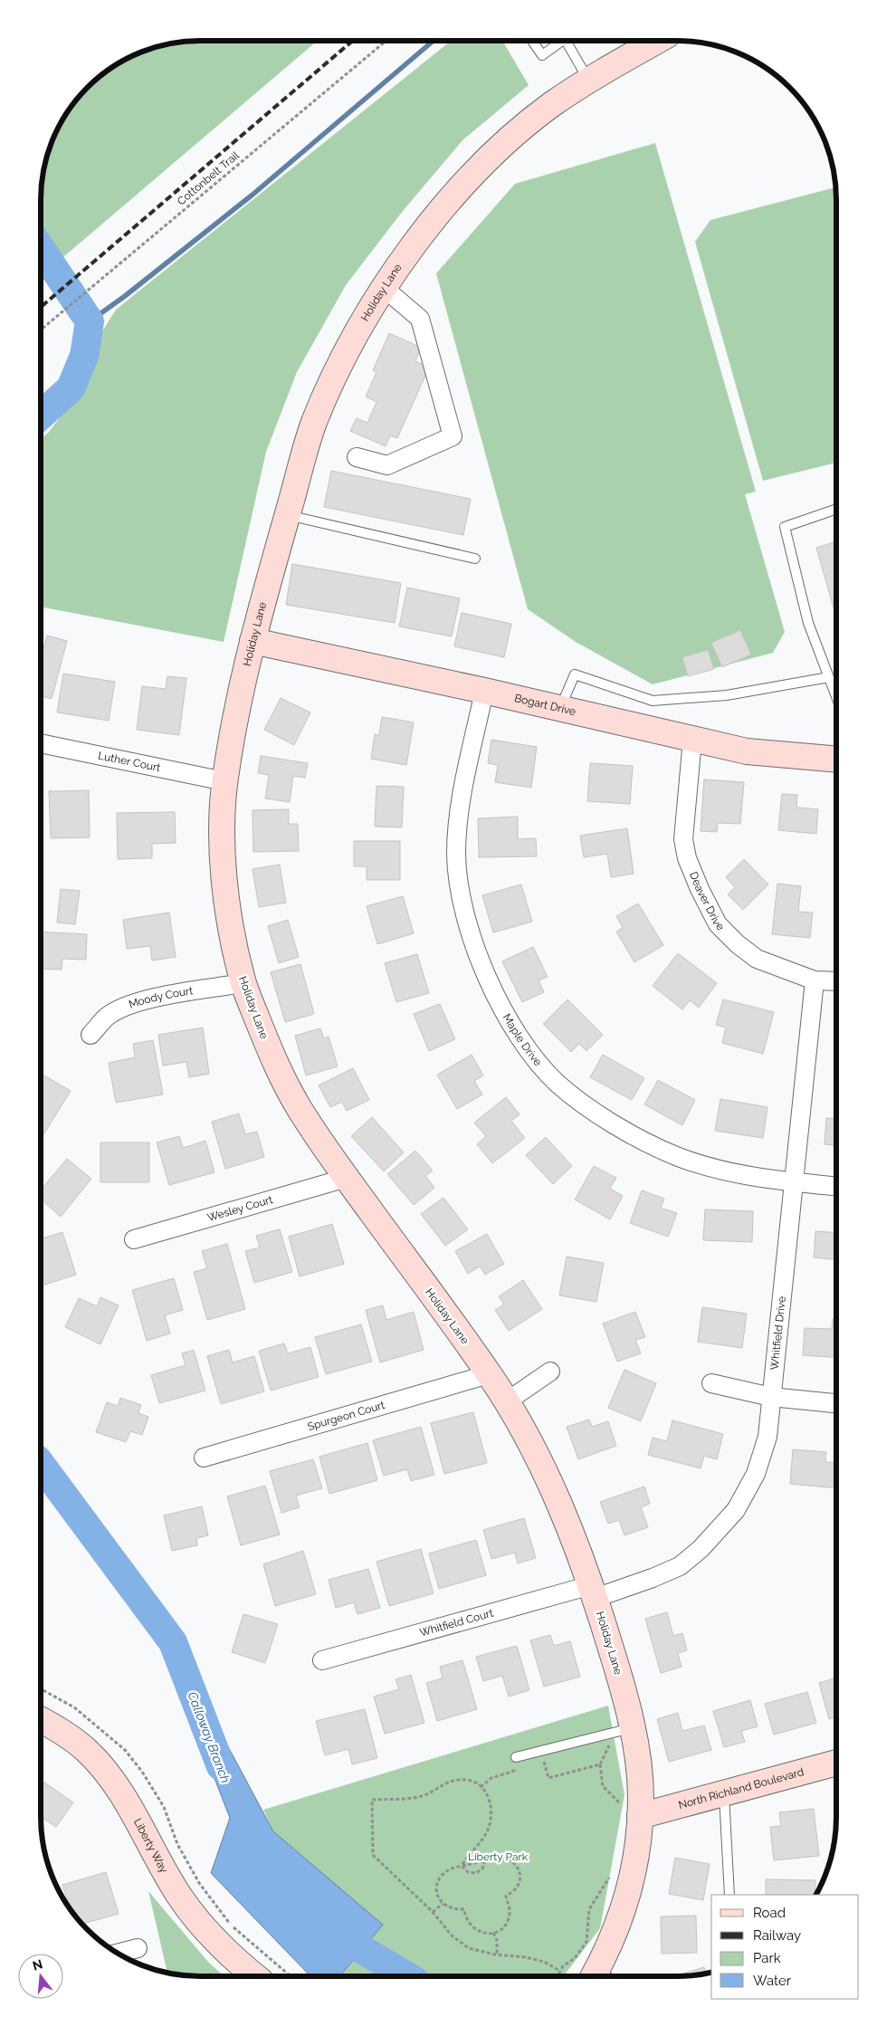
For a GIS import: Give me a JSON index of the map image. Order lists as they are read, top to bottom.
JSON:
{
  "streets": {
    "street": [
      "Holiday Lane",
      "Bogart Drive",
      "Luther Court",
      "Deaver Drive",
      "Moody Court",
      "Maple Drive",
      "Wesley Court",
      "Whitfield Drive",
      "Spurgeon Court",
      "Whitfield Court",
      "North Richland Boulevard",
      "Liberty Way"
    ],
    "path": ["Cottonbelt Trail"]
  },
  "crossings": [
    ["Holiday Lane", "Bogart Drive"],
    ["Holiday Lane", "Luther Court"],
    ["Holiday Lane", "Moody Court"],
    ["Holiday Lane", "Wesley Court"],
    ["Holiday Lane", "Whitfield Drive"],
    ["Holiday Lane", "Spurgeon Court"],
    ["Holiday Lane", "Whitfield Court"],
    ["Holiday Lane", "North Richland Boulevard"],
    ["Bogart Drive", "Deaver Drive"],
    ["Bogart Drive", "Maple Drive"],
    ["Deaver Drive", "Whitfield Drive"],
    ["Maple Drive", "Whitfield Drive"],
    ["Whitfield Drive", "Whitfield Court"]
  ],
  "water": ["Calloway Branch"],
  "parks": ["Liberty Park"],
  "legend": [
    "Road",
    "Railway",
    "Park",
    "Water"
  ],
  "north": "top"
}
